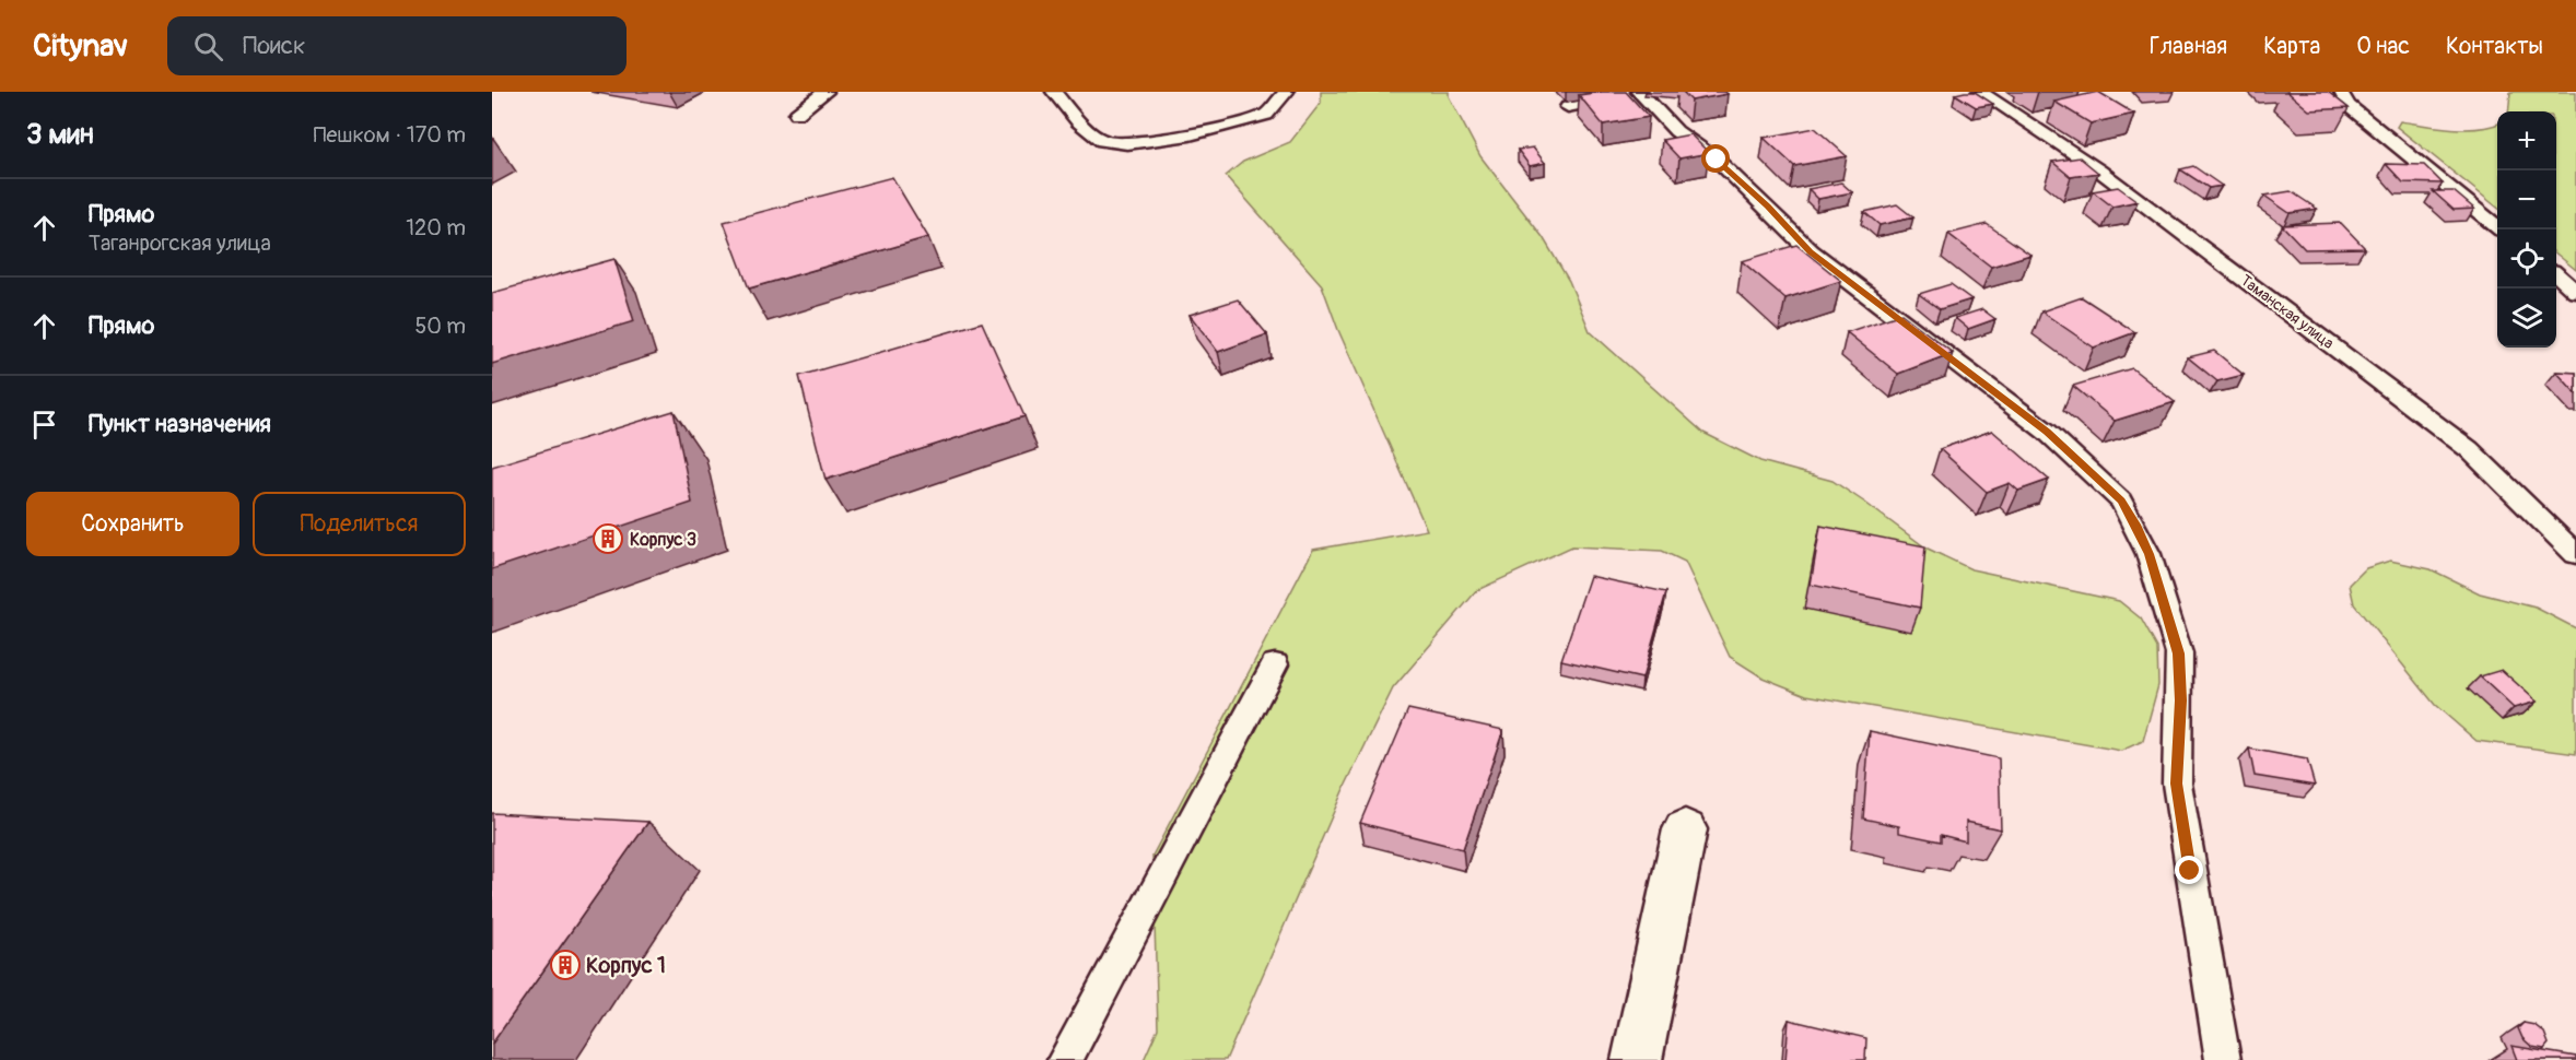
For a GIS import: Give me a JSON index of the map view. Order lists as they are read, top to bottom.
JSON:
{
  "streets": {
    "lane": ["Таманская улица"]
  },
  "places": {
    "building": ["Корпус 3", "Корпус 1"]
  },
  "page": {
    "header": "Citynav",
    "search": "Поиск",
    "nav": [
      "Главная",
      "Карта",
      "О нас",
      "Контакты"
    ],
    "heading": ["3 мин", "Пешком · 170 m"],
    "map_buttons": ["+", "−"],
    "list": [
      ["Прямо", "Таганрогская улица", "120 m"],
      ["Прямо", "50 m"],
      "Пункт назначения"
    ],
    "buttons": ["Сохранить", "Поделиться"]
  }
}
